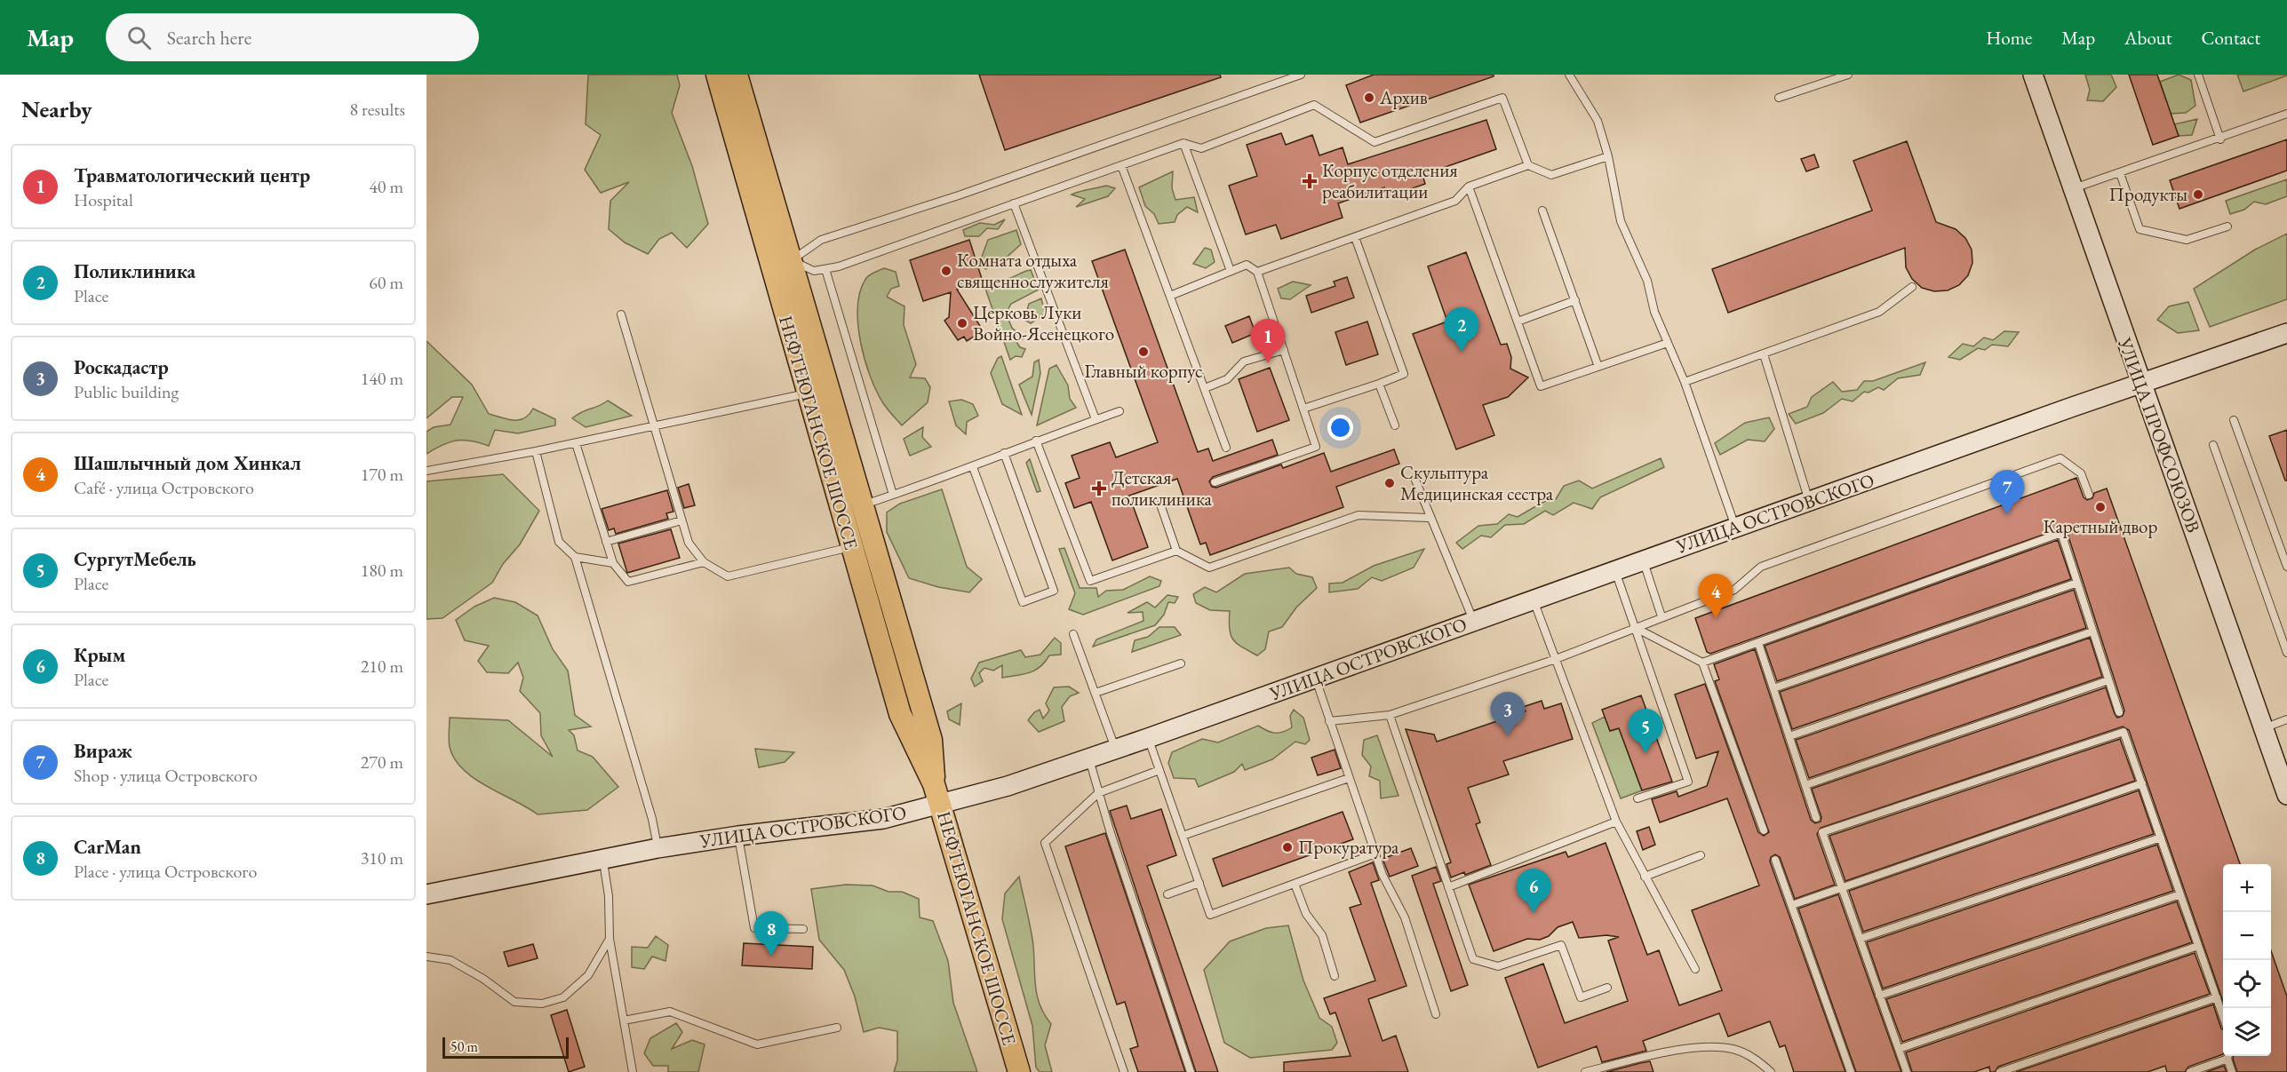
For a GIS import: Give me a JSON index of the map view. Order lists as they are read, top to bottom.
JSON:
{
  "streets": {
    "main road": ["НЕФТЕЮГАНСКОЕ ШОССЕ", "УЛИЦА ПРОФСОЮЗОВ", "УЛИЦА ОСТРОВСКОГО"]
  },
  "crossings": [
    ["НЕФТЕЮГАНСКОЕ ШОССЕ", "УЛИЦА ОСТРОВСКОГО"],
    ["УЛИЦА ПРОФСОЮЗОВ", "УЛИЦА ОСТРОВСКОГО"]
  ],
  "places": {
    "other": [
      "Архив",
      "Продукты",
      "Комната отдыха священнослужителя",
      "Церковь Луки Войно-Ясенецкого",
      "Главный корпус",
      "Скульптура Медицинская сестра",
      "Каретный двор",
      "Прокуратура"
    ],
    "health": ["Корпус отделения реабилитации", "Детская поликлиника"]
  },
  "scale_bar": "50 m",
  "page": {
    "header": "Map",
    "search": "Search here",
    "nav": [
      "Home",
      "Map",
      "About",
      "Contact"
    ],
    "heading": ["Nearby", "8 results"],
    "list": [
      {
        "mark": "1",
        "name": "Травматологический центр",
        "note": "Hospital",
        "value": "40 m"
      },
      {
        "mark": "2",
        "name": "Поликлиника",
        "note": "Place",
        "value": "60 m"
      },
      {
        "mark": "3",
        "name": "Роскадастр",
        "note": "Public building",
        "value": "140 m"
      },
      {
        "mark": "4",
        "name": "Шашлычный дом Хинкал",
        "note": "Café · улица Островского",
        "value": "170 m"
      },
      {
        "mark": "5",
        "name": "СургутМебель",
        "note": "Place",
        "value": "180 m"
      },
      {
        "mark": "6",
        "name": "Крым",
        "note": "Place",
        "value": "210 m"
      },
      {
        "mark": "7",
        "name": "Вираж",
        "note": "Shop · улица Островского",
        "value": "270 m"
      },
      {
        "mark": "8",
        "name": "CarMan",
        "note": "Place · улица Островского",
        "value": "310 m"
      }
    ],
    "pins": [
      "2",
      "1",
      "7",
      "4",
      "3",
      "5",
      "6",
      "8"
    ],
    "map_buttons": ["+", "−"],
    "scale": "50 m"
  }
}
